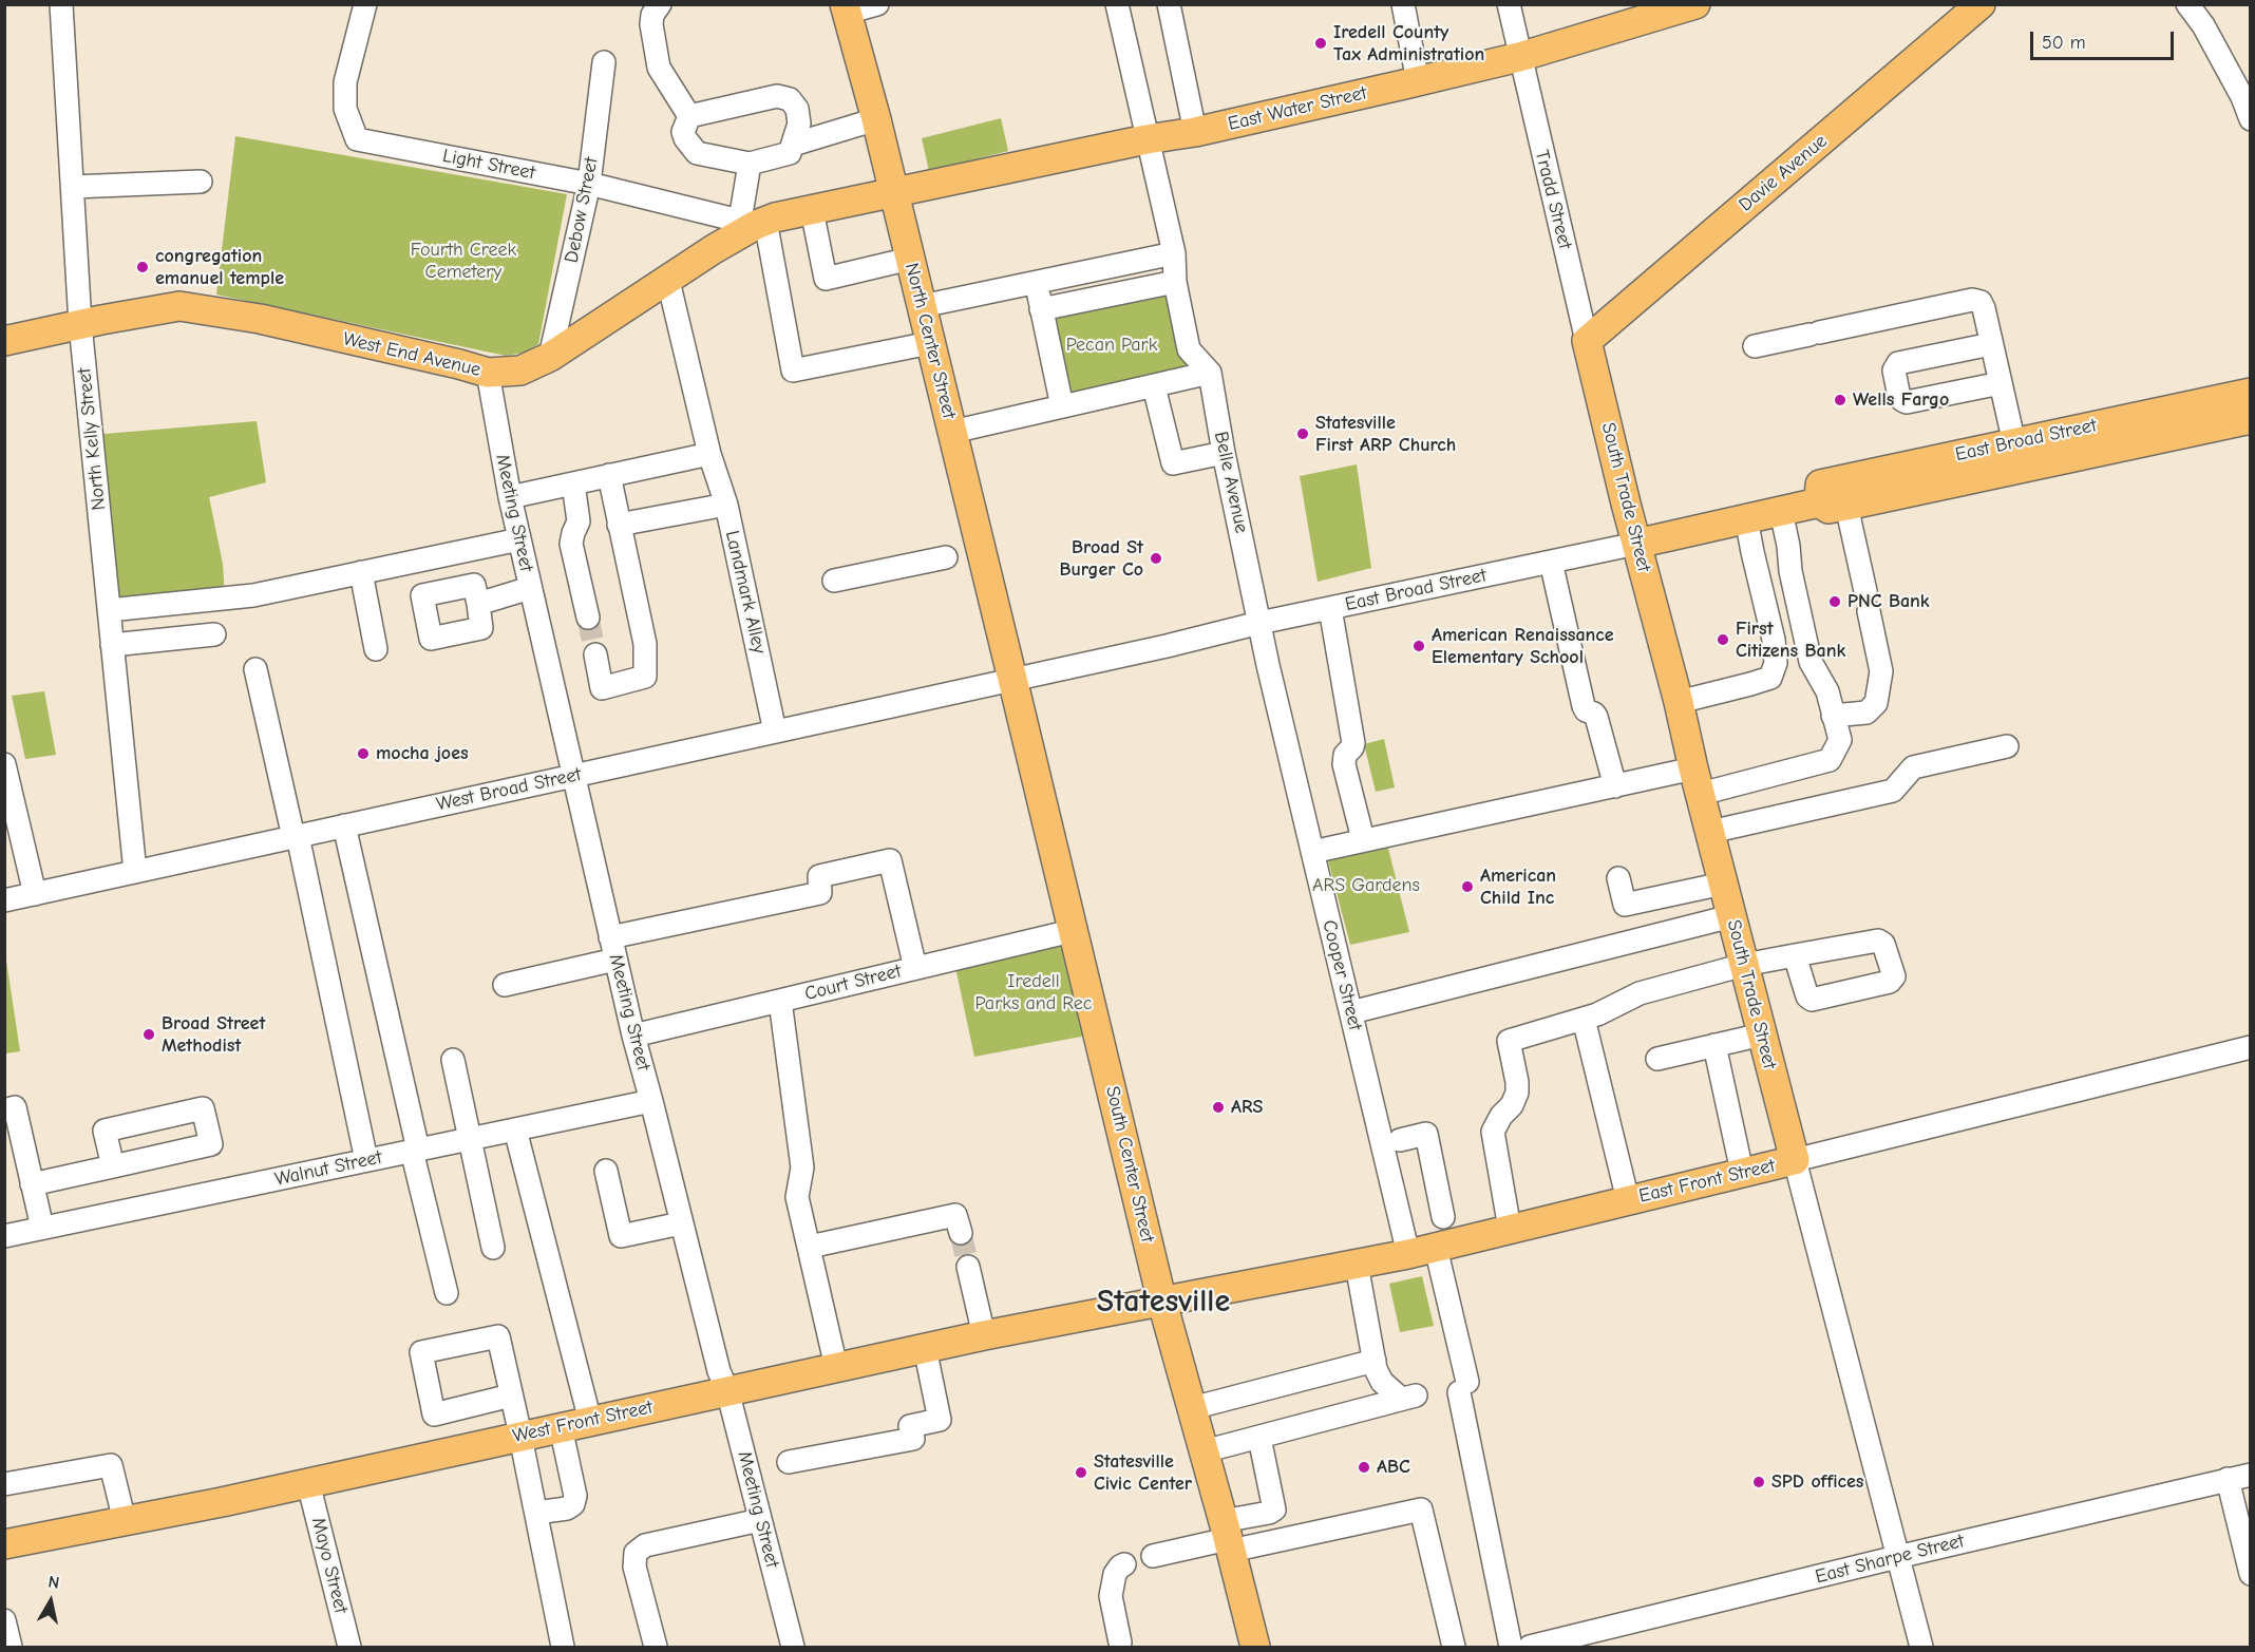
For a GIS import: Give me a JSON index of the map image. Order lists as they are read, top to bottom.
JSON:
{
  "streets": {
    "main road": [
      "East Water Street",
      "Davie Avenue",
      "North Center Street",
      "West End Avenue",
      "East Broad Street",
      "South Trade Street",
      "South Center Street",
      "East Front Street",
      "West Front Street"
    ],
    "street": [
      "Light Street",
      "Tradd Street",
      "Debow Street",
      "North Kelly Street",
      "Belle Avenue",
      "Meeting Street",
      "Landmark Alley",
      "West Broad Street",
      "Cooper Street",
      "Court Street",
      "Walnut Street",
      "East Sharpe Street",
      "Mayo Street"
    ]
  },
  "crossings": [
    ["East Water Street", "Tradd Street"],
    ["East Water Street", "North Center Street"],
    ["East Water Street", "West End Avenue"],
    ["Light Street", "Debow Street"],
    ["Light Street", "West End Avenue"],
    ["Davie Avenue", "Tradd Street"],
    ["Davie Avenue", "South Trade Street"],
    ["Tradd Street", "South Trade Street"],
    ["Debow Street", "West End Avenue"],
    ["North Center Street", "West End Avenue"],
    ["North Center Street", "East Broad Street"],
    ["North Center Street", "West Broad Street"],
    ["North Center Street", "South Center Street"],
    ["West End Avenue", "North Kelly Street"],
    ["West End Avenue", "Meeting Street"],
    ["West End Avenue", "Landmark Alley"],
    ["North Kelly Street", "West Broad Street"],
    ["East Broad Street", "Belle Avenue"],
    ["East Broad Street", "South Trade Street"],
    ["East Broad Street", "West Broad Street"],
    ["East Broad Street", "Cooper Street"],
    ["East Broad Street", "South Center Street"],
    ["Belle Avenue", "Cooper Street"],
    ["South Trade Street", "East Front Street"],
    ["South Trade Street", "East Sharpe Street"],
    ["Meeting Street", "West Broad Street"],
    ["Meeting Street", "Court Street"],
    ["Meeting Street", "Walnut Street"],
    ["Meeting Street", "West Front Street"],
    ["Landmark Alley", "West Broad Street"],
    ["West Broad Street", "South Center Street"],
    ["Cooper Street", "East Front Street"],
    ["Court Street", "South Center Street"],
    ["South Center Street", "East Front Street"],
    ["South Center Street", "West Front Street"],
    ["East Front Street", "West Front Street"],
    ["West Front Street", "Mayo Street"]
  ],
  "districts": ["Statesville"],
  "parks": [
    "Fourth Creek Cemetery",
    "Pecan Park",
    "ARS Gardens",
    "Iredell Parks and Rec"
  ],
  "places": [
    "Iredell County Tax Administration",
    "congregation emanuel temple",
    "Wells Fargo",
    "Statesville First ARP Church",
    "Broad St Burger Co",
    "PNC Bank",
    "First Citizens Bank",
    "American Renaissance Elementary School",
    "mocha joes",
    "American Child Inc",
    "Broad Street Methodist",
    "ARS",
    "ABC",
    "Statesville Civic Center",
    "SPD offices"
  ],
  "scale_bar": "50 m",
  "north": "top"
}
